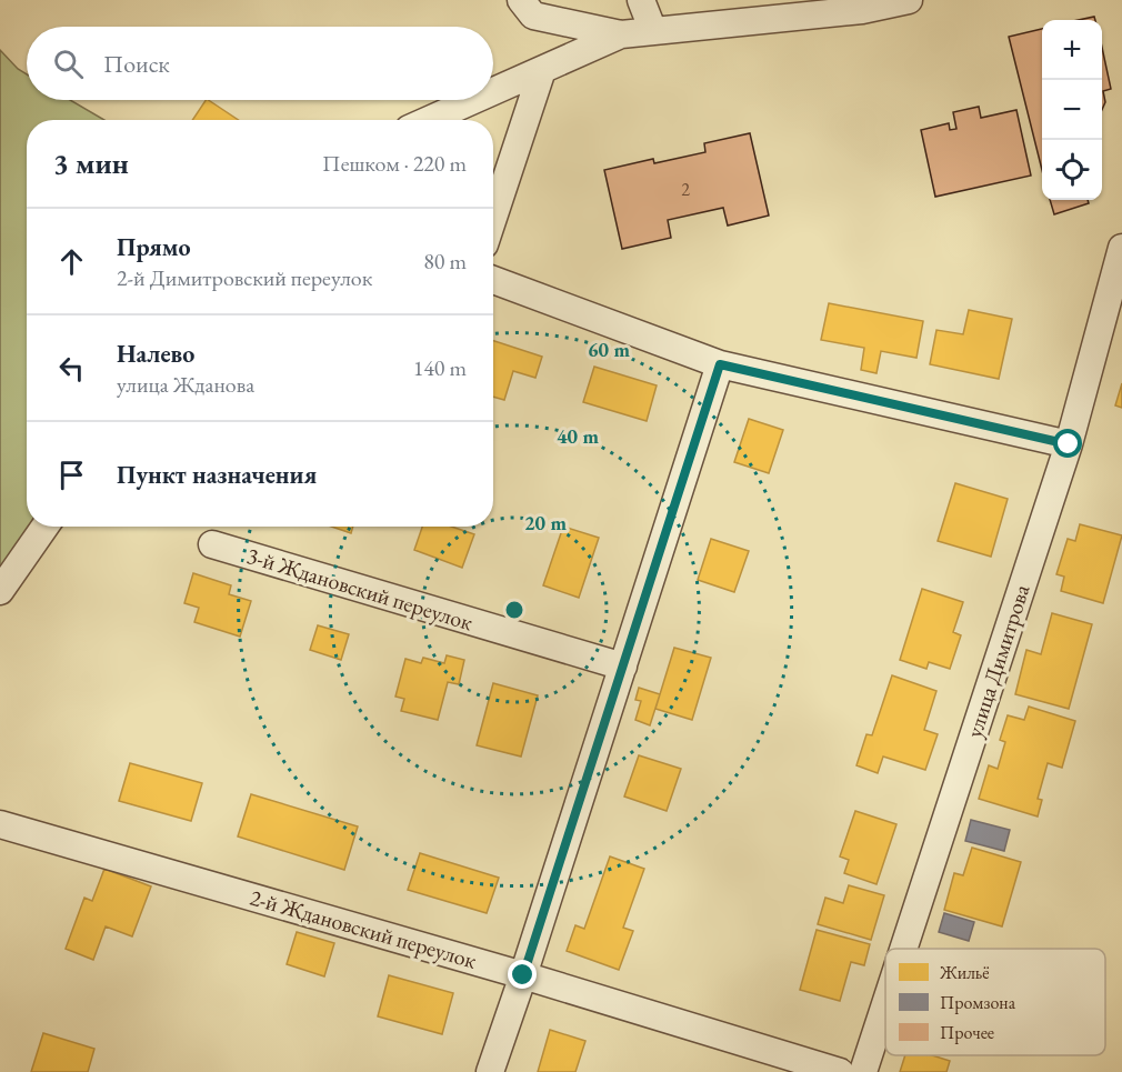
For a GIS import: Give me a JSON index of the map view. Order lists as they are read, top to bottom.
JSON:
{
  "streets": {
    "street": ["3-й Ждановский переулок", "улица Димитрова", "2-й Ждановский переулок"]
  },
  "house_numbers": ["2"],
  "legend": ["Жильё", "Промзона", "Прочее"],
  "page": {
    "map_buttons": ["+", "−"],
    "search": "Поиск",
    "heading": ["3 мин", "Пешком · 220 m"],
    "list": [
      ["Прямо", "2-й Димитровский переулок", "80 m"],
      ["Налево", "улица Жданова", "140 m"],
      "Пункт назначения"
    ]
  },
  "rings": ["60 m", "40 m", "20 m"]
}
